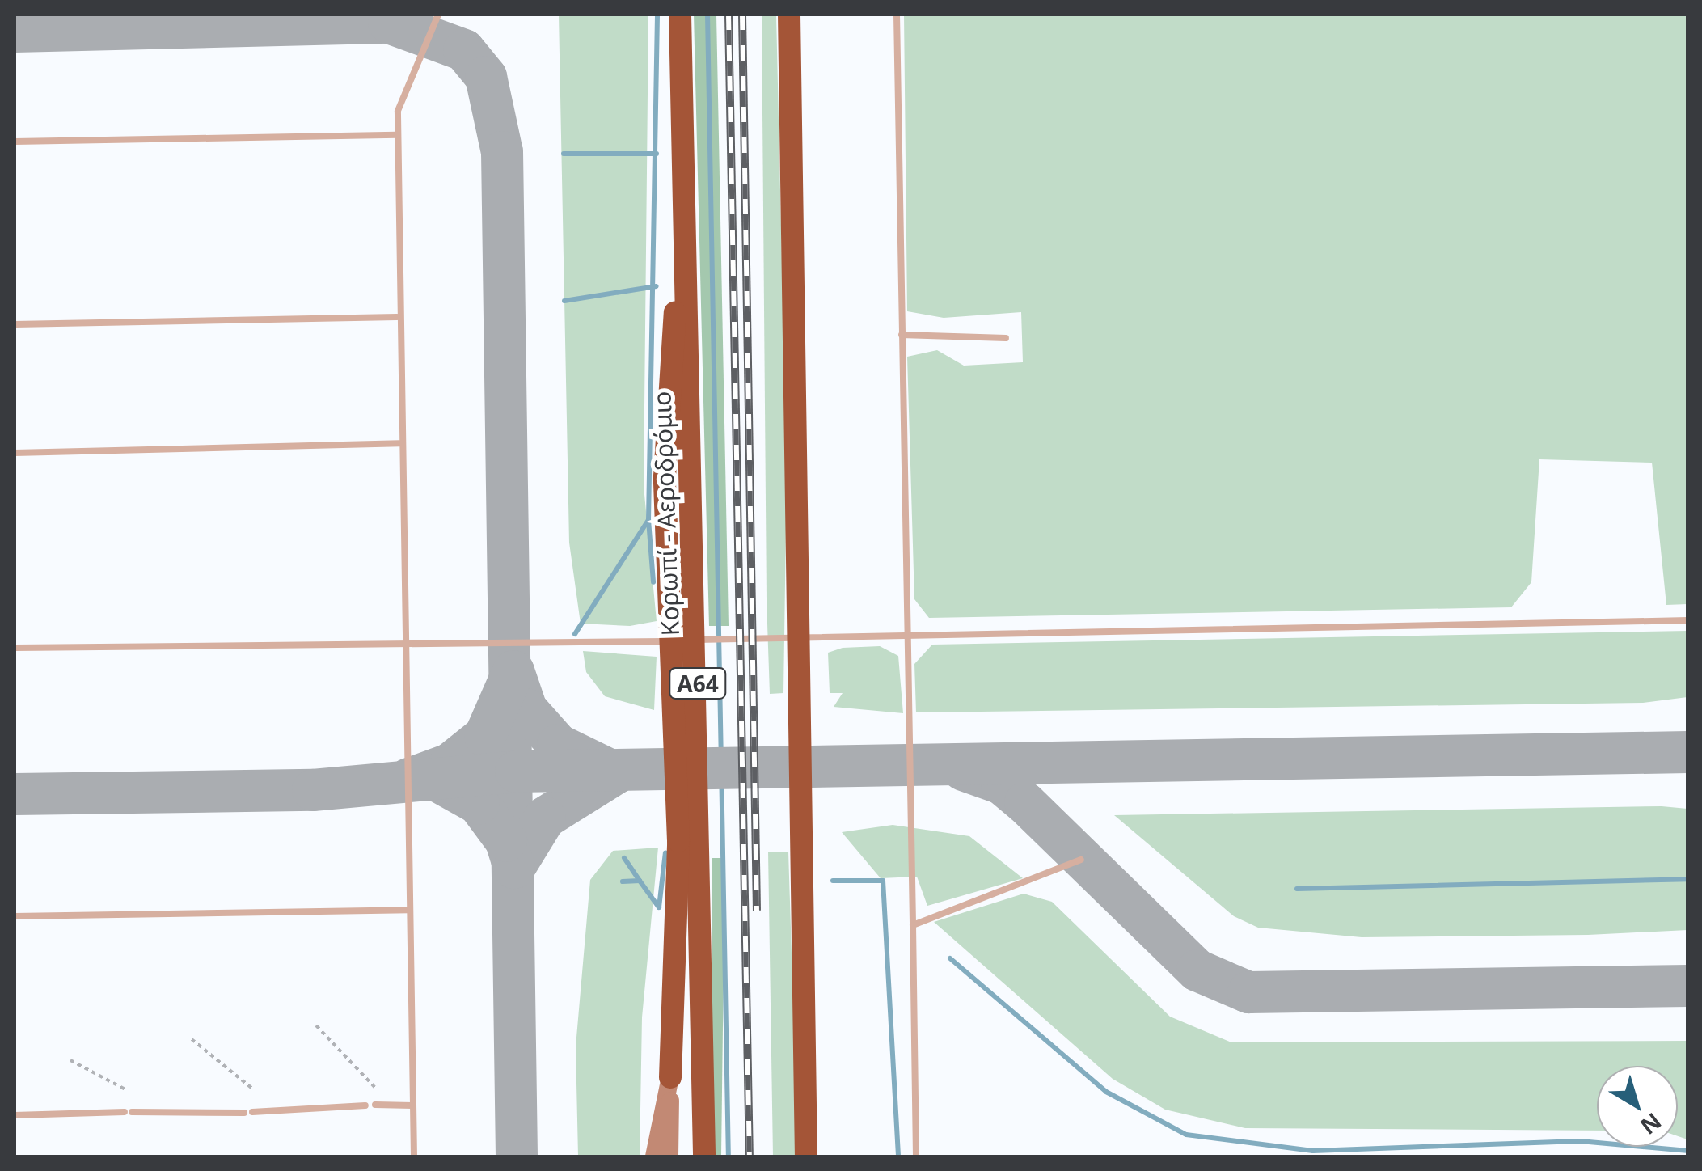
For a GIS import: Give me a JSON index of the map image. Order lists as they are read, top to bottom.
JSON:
{
  "streets": {
    "highway": ["Κορωπί - Αεροδρόμιο", "Α64"]
  },
  "north": "bottom right"
}
